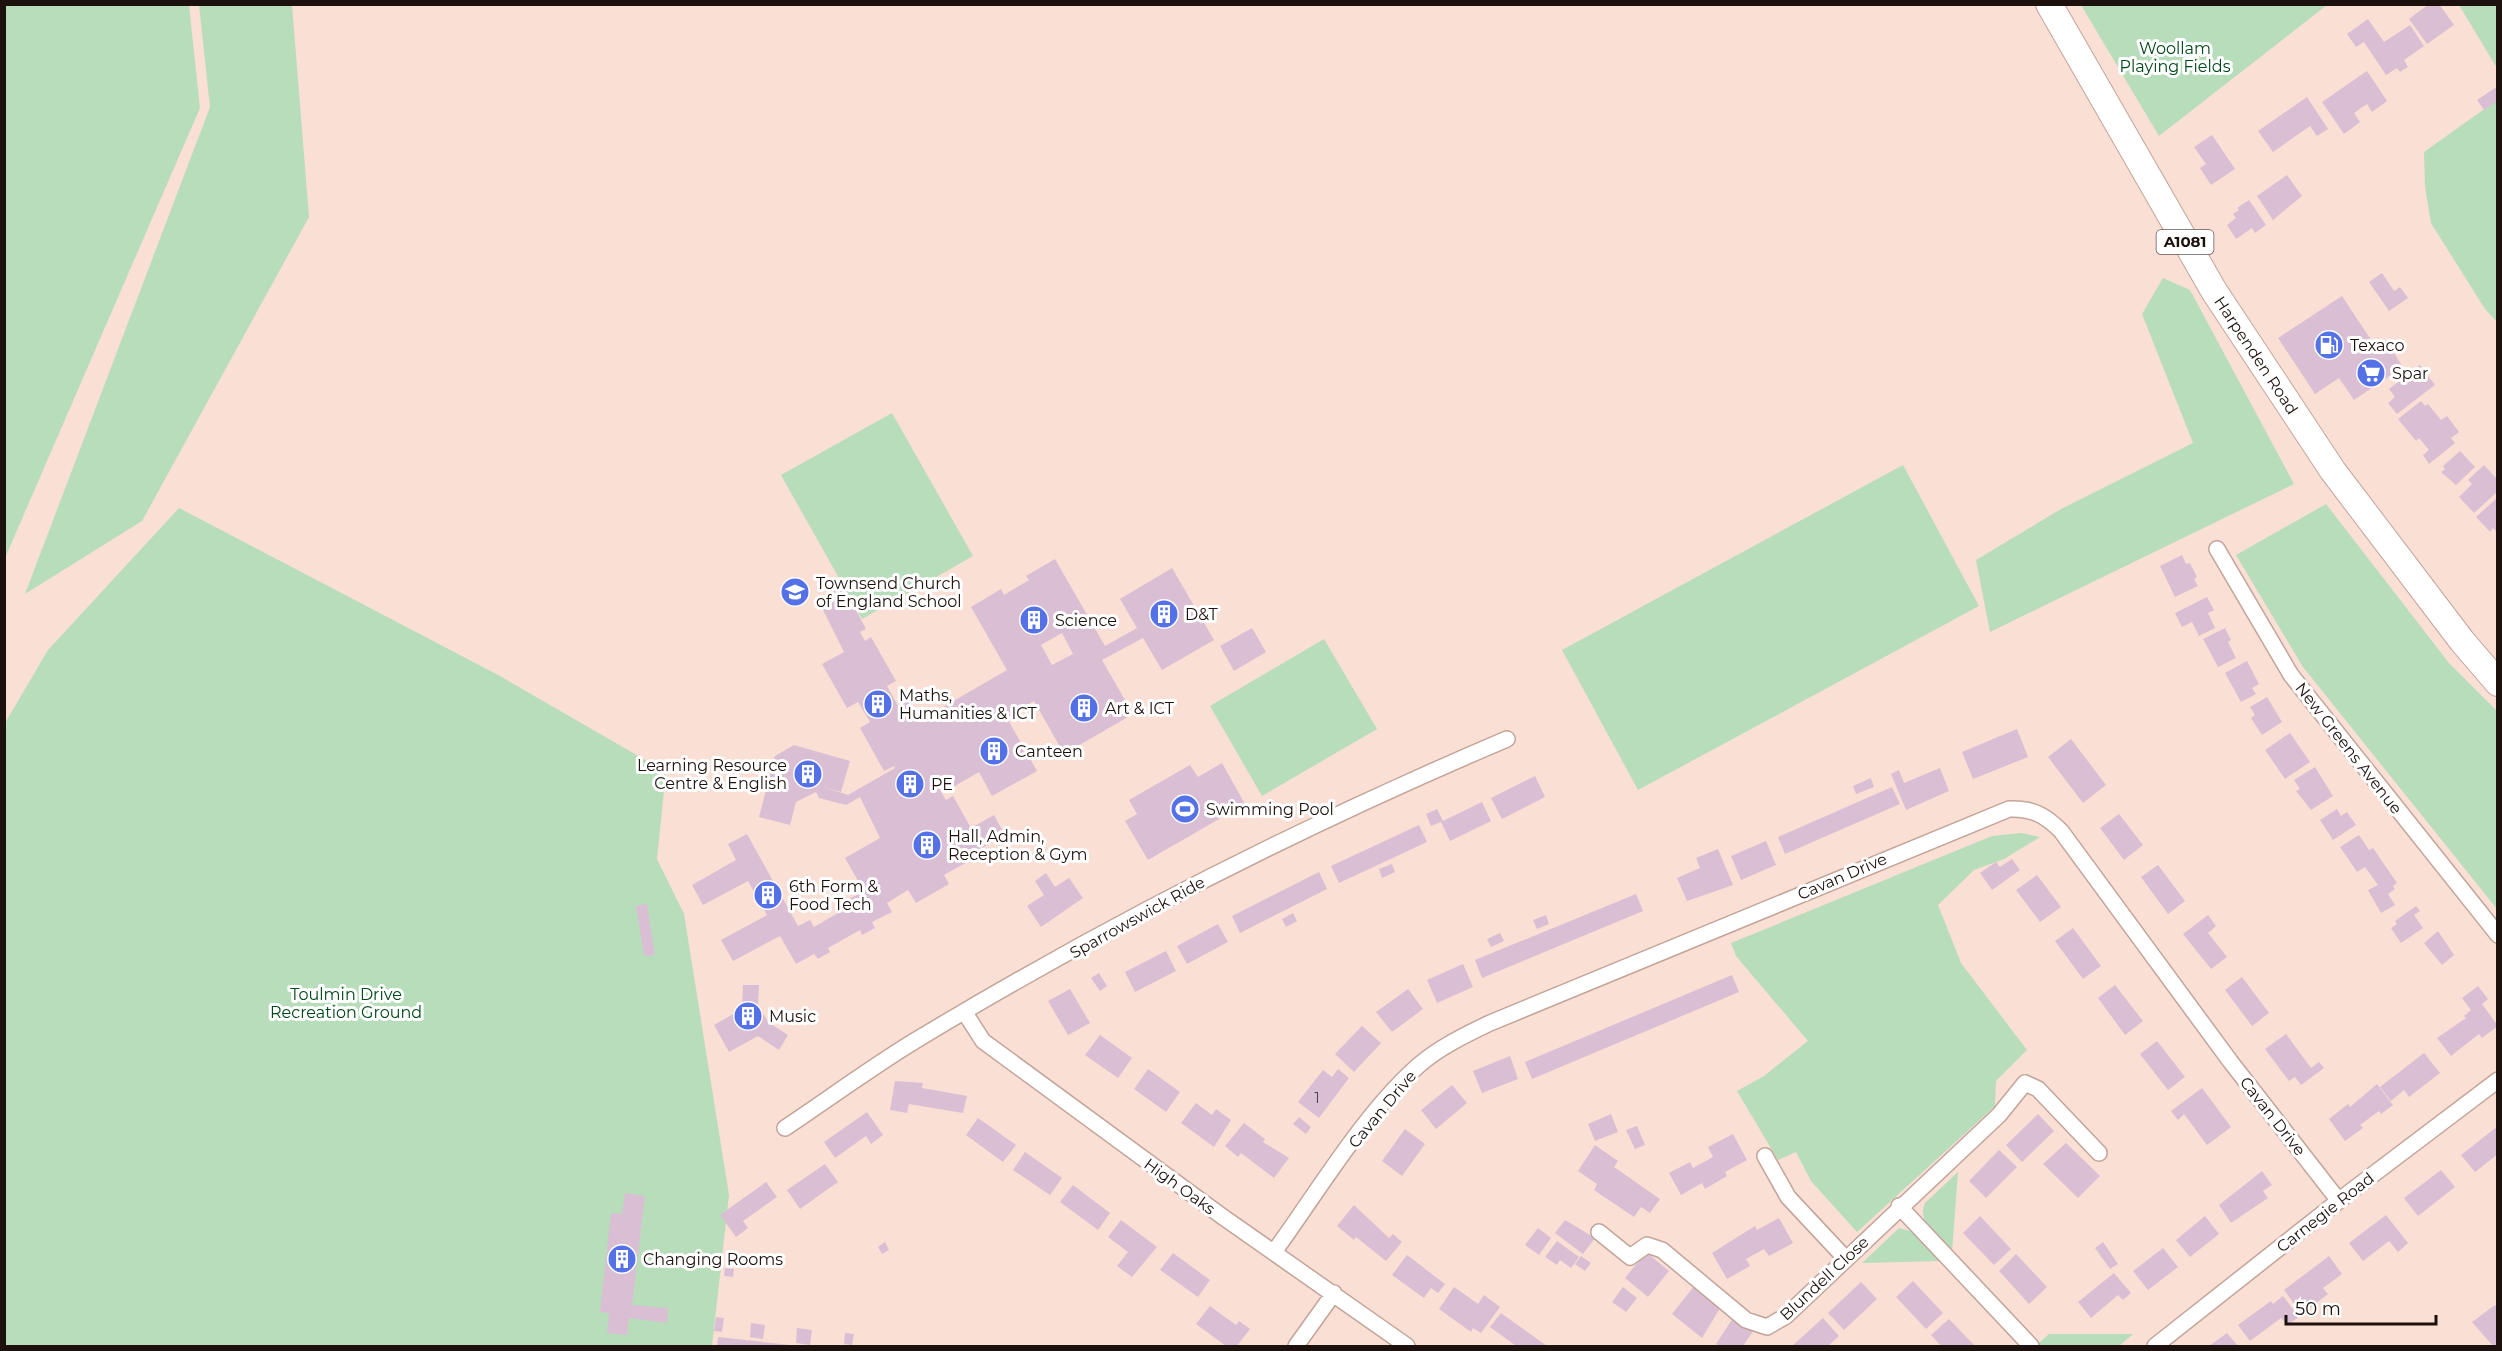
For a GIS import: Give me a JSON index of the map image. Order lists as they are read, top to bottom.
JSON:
{
  "streets": {
    "main road": ["A1081", "Harpenden Road"],
    "street": [
      "New Greens Avenue",
      "Cavan Drive",
      "Sparrowswick Ride",
      "High Oaks",
      "Carnegie Road",
      "Blundell Close"
    ]
  },
  "crossings": [
    ["Cavan Drive", "High Oaks"],
    ["Cavan Drive", "Carnegie Road"],
    ["Sparrowswick Ride", "High Oaks"]
  ],
  "parks": ["Woollam Playing Fields", "Toulmin Drive Recreation Ground"],
  "places": {
    "fuel station": ["Texaco"],
    "supermarket": ["Spar"],
    "school or university": ["Townsend Church of England School"],
    "building": [
      "D&T",
      "Science",
      "Maths, Humanities & ICT",
      "Art & ICT",
      "Canteen",
      "Learning Resource Centre & English",
      "PE",
      "Hall, Admin, Reception & Gym",
      "6th Form & Food Tech",
      "Music",
      "Changing Rooms"
    ],
    "sports": ["Swimming Pool"]
  },
  "house_numbers": ["1"],
  "scale_bar": "50 m"
}
